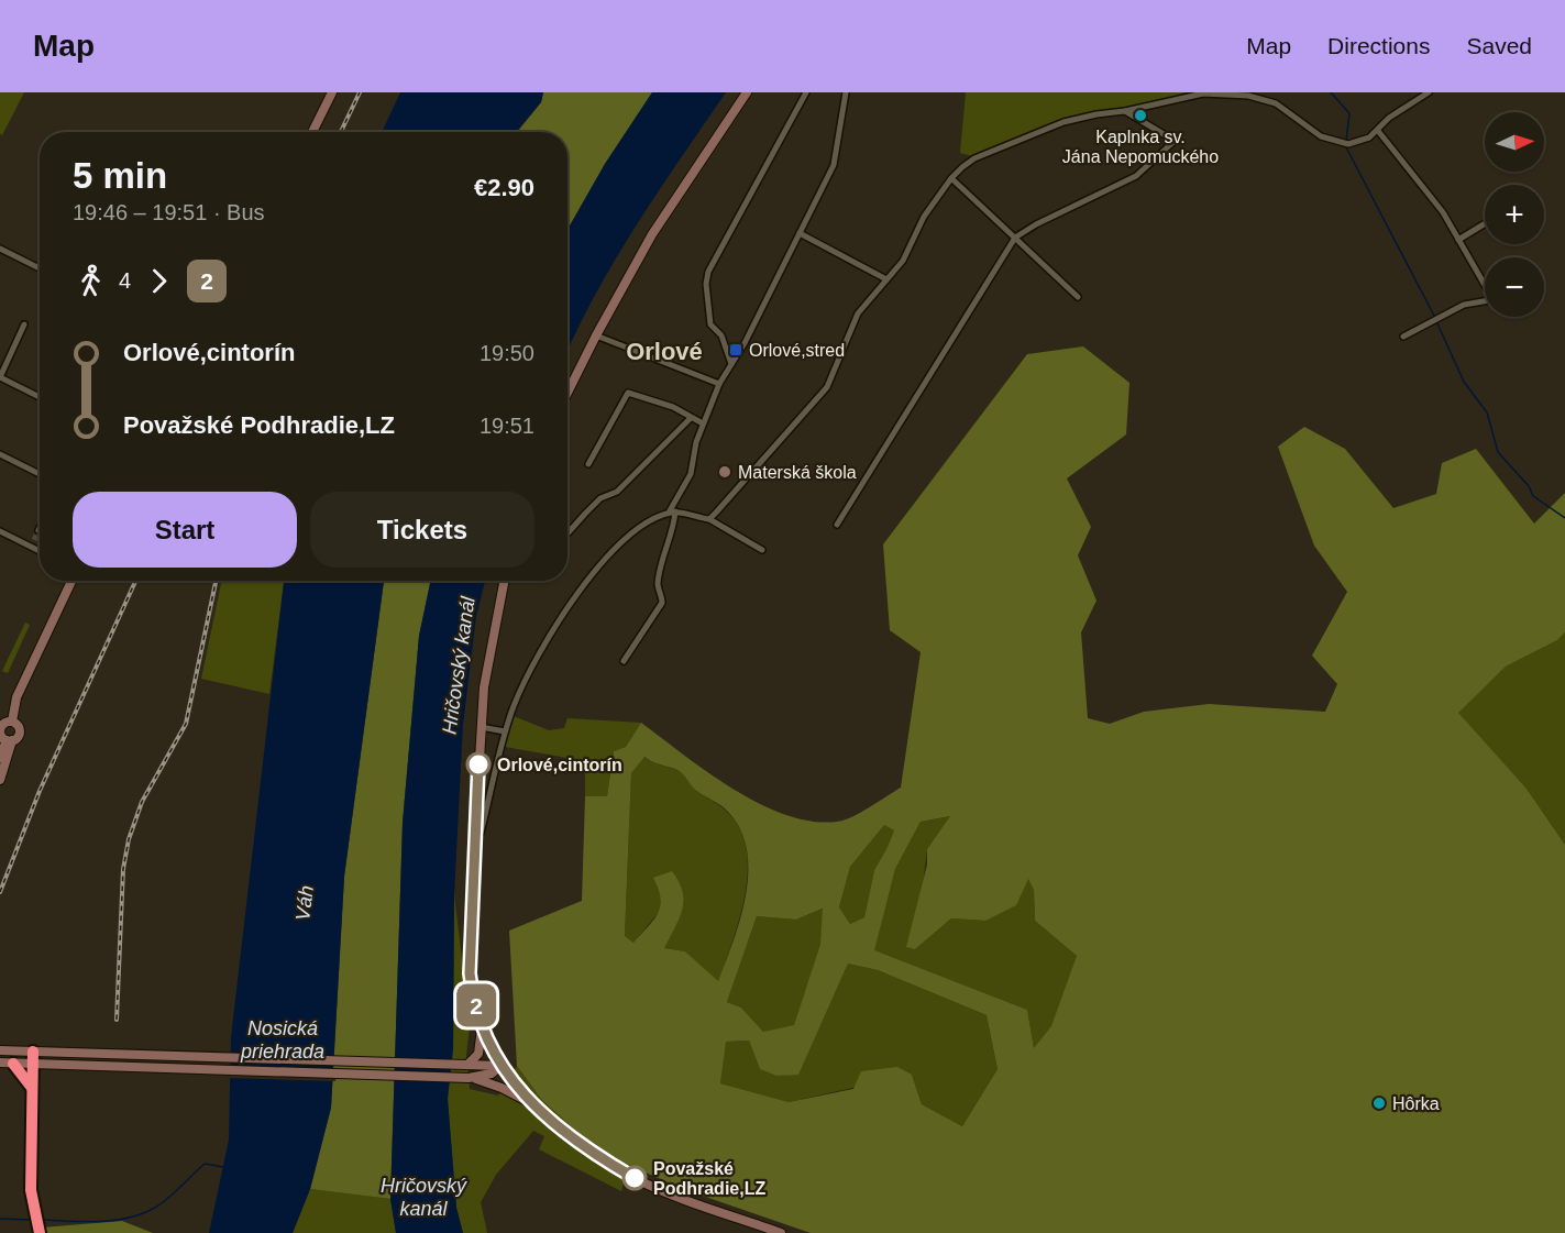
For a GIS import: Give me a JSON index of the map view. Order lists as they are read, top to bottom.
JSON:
{
  "districts": ["Orlové"],
  "water": ["Hričovský kanál", "Váh", "Nosická priehrada"],
  "places": {
    "other": [
      "Kaplnka sv. Jána Nepomuckého",
      "Materská škola",
      "Orlové,cintorín",
      "Hôrka",
      "Považské Podhradie,LZ"
    ],
    "transit": ["Orlové,stred"]
  },
  "lines": ["bus line 2"],
  "north": "right",
  "page": {
    "header": "Map",
    "nav": ["Map", "Directions", "Saved"],
    "on_map": "2",
    "map_buttons": ["+", "−"],
    "heading": ["5 min", "19:46 – 19:51 · Bus", "€2.90"],
    "legs": ["4", "2"],
    "list": [
      {
        "name": "Orlové,cintorín",
        "value": "19:50"
      },
      {
        "name": "Považské Podhradie,LZ",
        "value": "19:51"
      }
    ],
    "buttons": ["Start", "Tickets"]
  }
}
